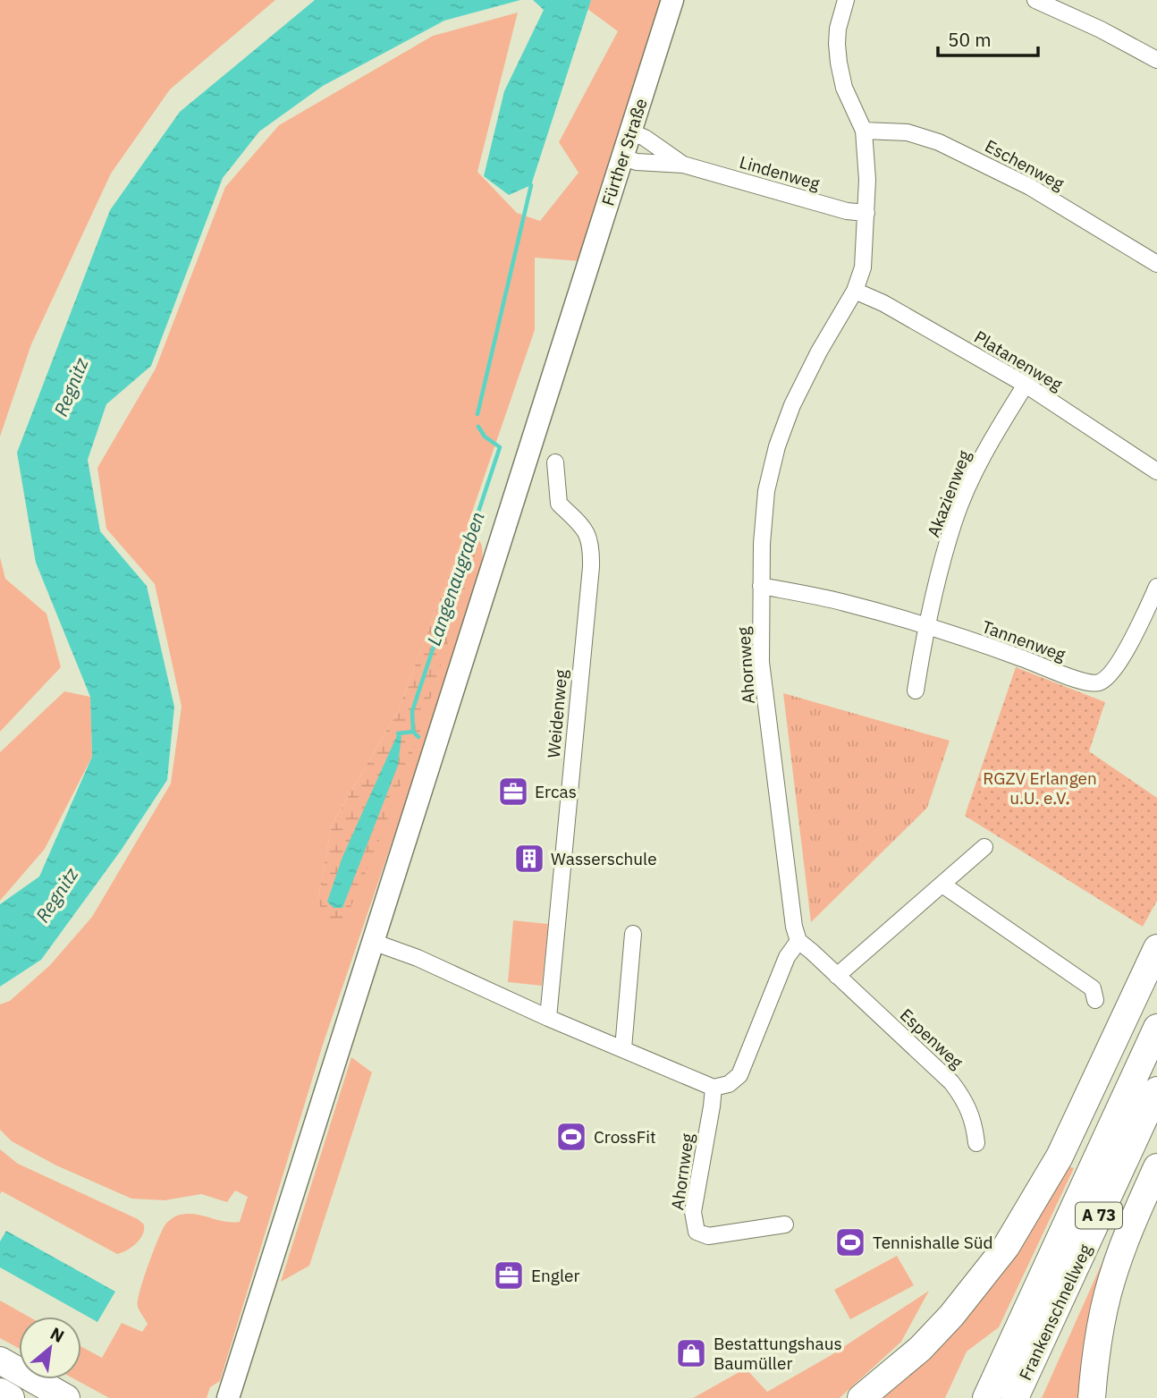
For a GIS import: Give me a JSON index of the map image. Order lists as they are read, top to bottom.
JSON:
{
  "streets": {
    "highway": ["A 73", "Frankenschnellweg"],
    "street": [
      "Fürther Straße",
      "Eschenweg",
      "Lindenweg",
      "Platanenweg",
      "Akazienweg",
      "Tannenweg",
      "Ahornweg",
      "Weidenweg",
      "Espenweg"
    ]
  },
  "crossings": [
    ["Fürther Straße", "Lindenweg"],
    ["Eschenweg", "Ahornweg"],
    ["Lindenweg", "Ahornweg"],
    ["Platanenweg", "Akazienweg"],
    ["Platanenweg", "Ahornweg"],
    ["Akazienweg", "Tannenweg"],
    ["Tannenweg", "Ahornweg"],
    ["Ahornweg", "Espenweg"]
  ],
  "water": ["Regnitz", "Langenaugraben"],
  "parks": ["RGZV Erlangen u.U. e.V."],
  "places": {
    "office": ["Ercas", "Engler"],
    "building": ["Wasserschule"],
    "sports": ["CrossFit", "Tennishalle Süd"],
    "shop": ["Bestattungshaus Baumüller"]
  },
  "scale_bar": "50 m",
  "north": "top right"
}
